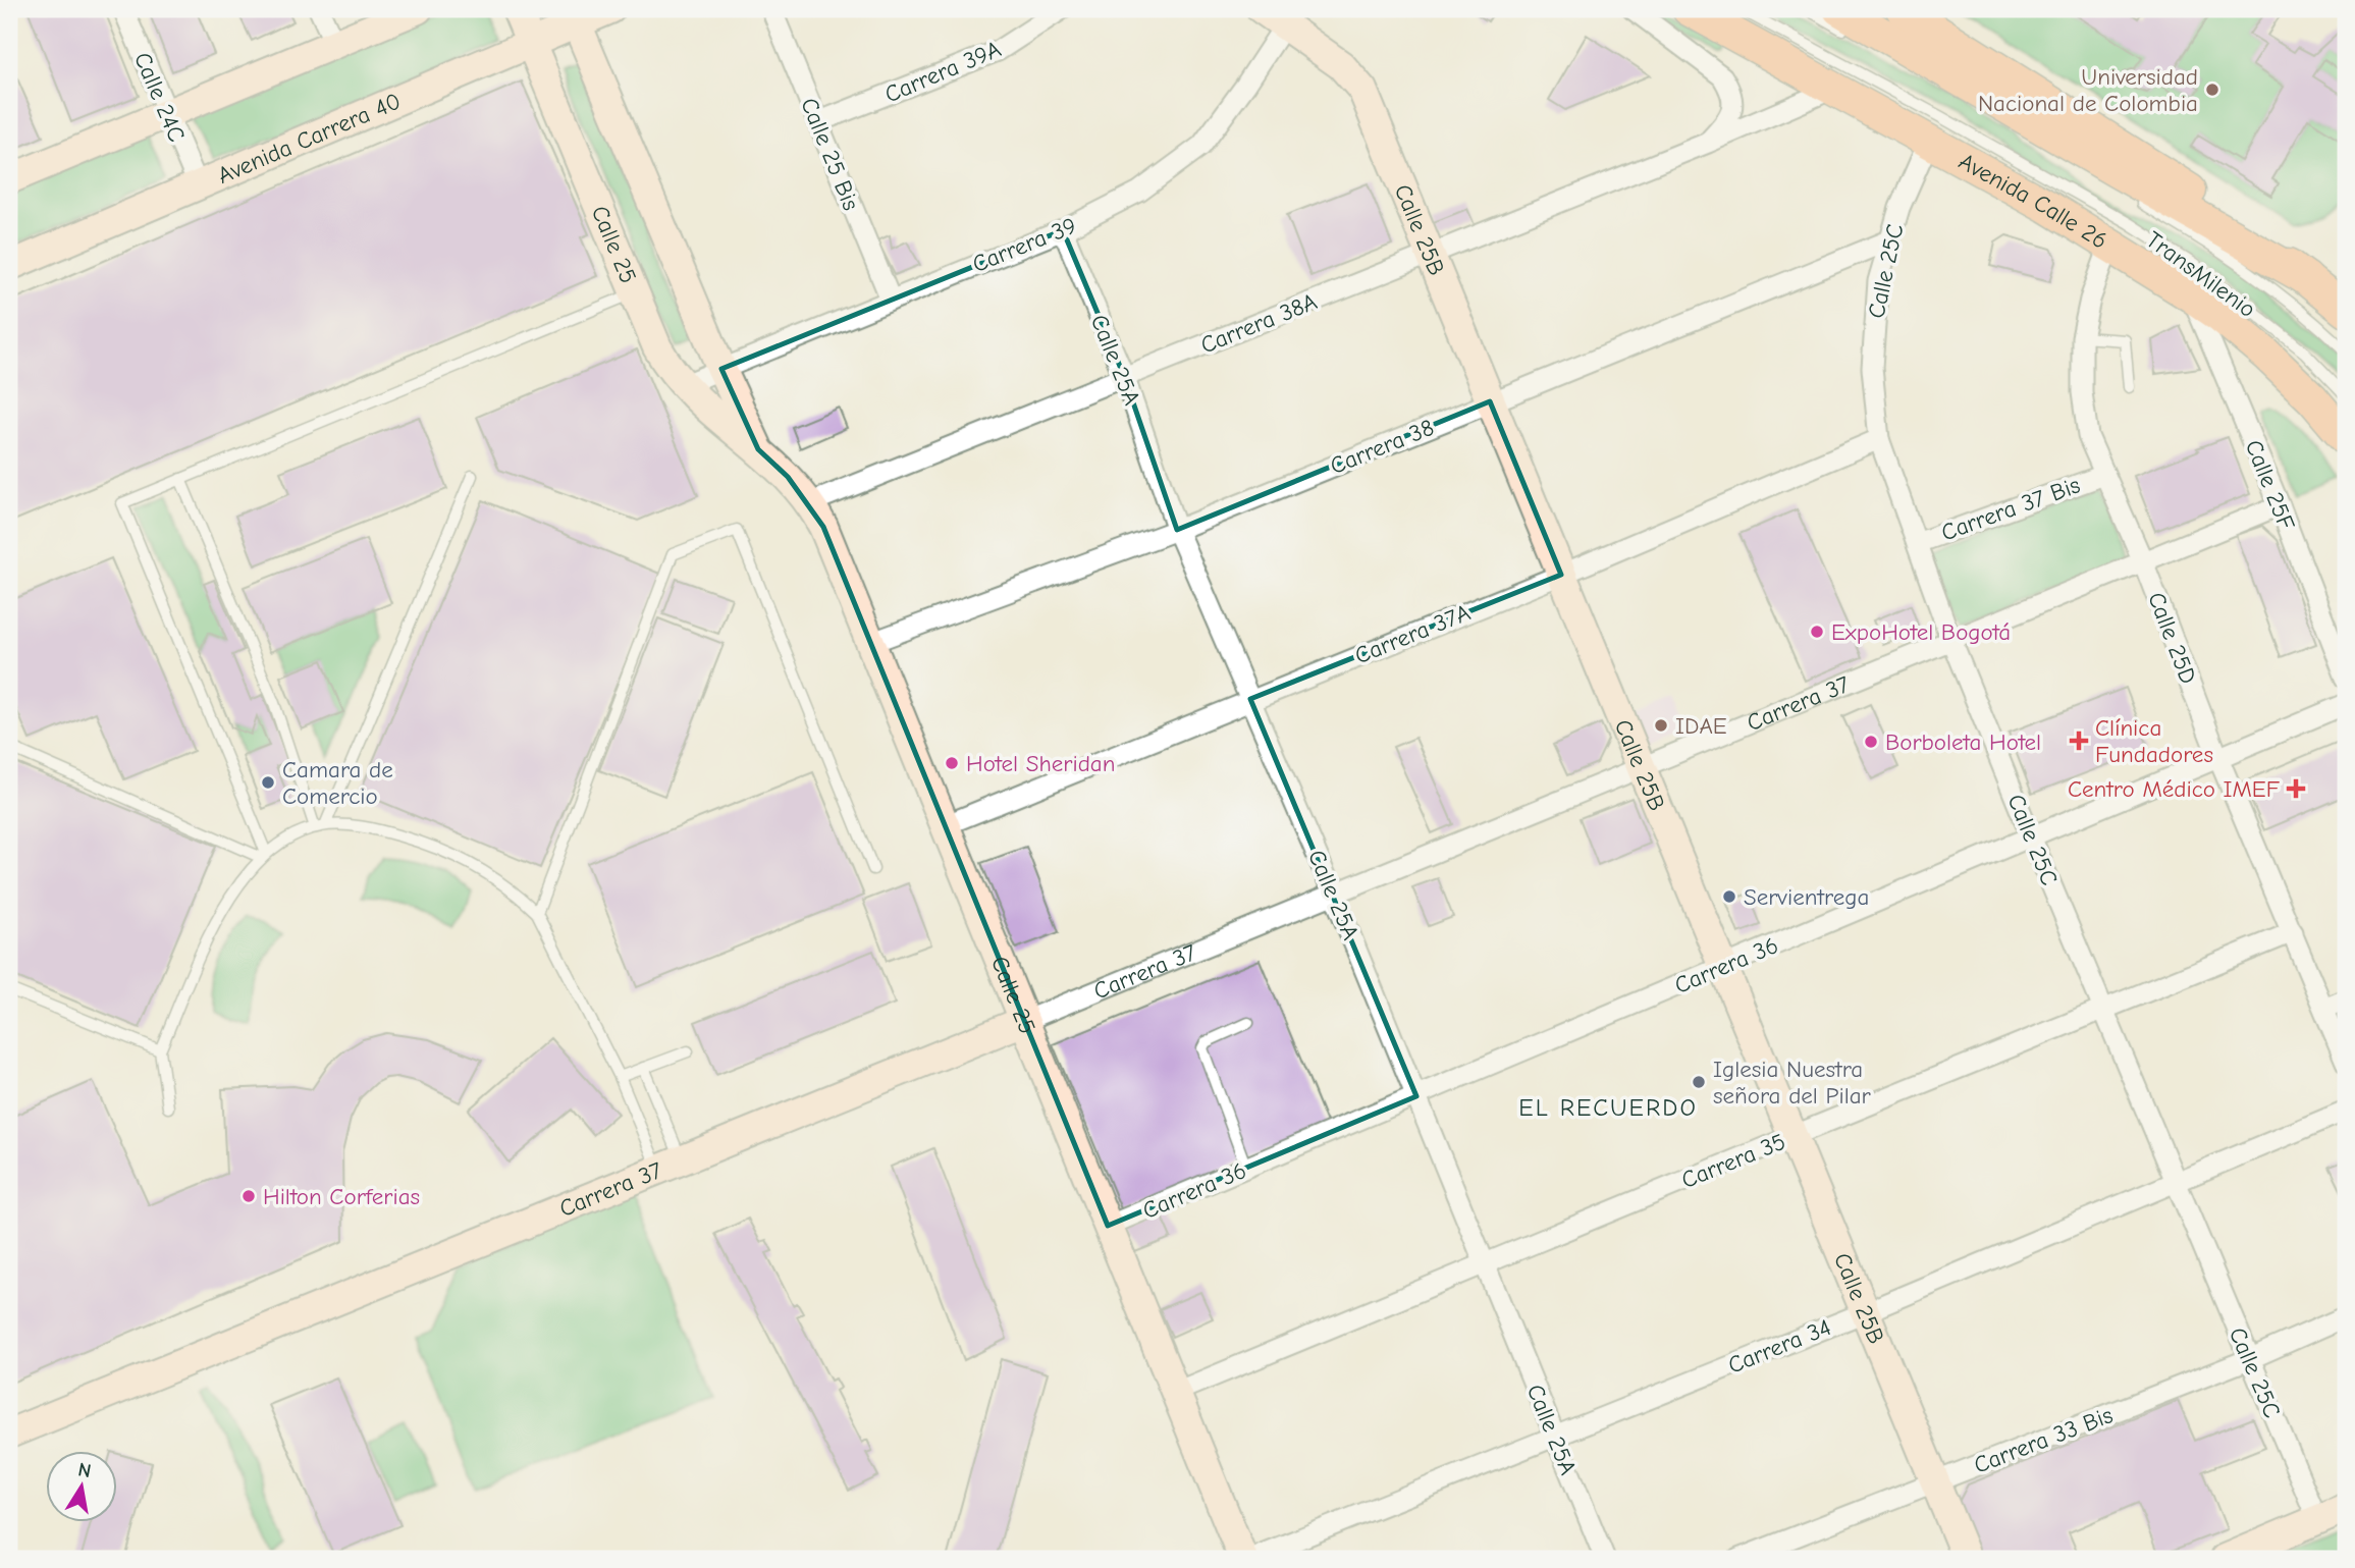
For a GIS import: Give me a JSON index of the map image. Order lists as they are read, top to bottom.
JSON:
{
  "streets": {
    "main road": ["Avenida Calle 26"],
    "street": [
      "Carrera 39A",
      "Calle 24C",
      "Avenida Carrera 40",
      "Calle 25 Bis",
      "Calle 25B",
      "Carrera 39",
      "Calle 25",
      "Calle 25C",
      "Carrera 38A",
      "Calle 25A",
      "Carrera 38",
      "Calle 25F",
      "Carrera 37 Bis",
      "Carrera 37A",
      "Calle 25D",
      "Carrera 37",
      "Carrera 36",
      "Carrera 35",
      "Carrera 34",
      "Carrera 33 Bis"
    ],
    "lane": ["TransMilenio"]
  },
  "crossings": [
    ["Carrera 39A", "Calle 25 Bis"],
    ["Calle 24C", "Avenida Carrera 40"],
    ["Avenida Carrera 40", "Calle 25"],
    ["Calle 25 Bis", "Carrera 39"],
    ["Avenida Calle 26", "Calle 25C"],
    ["Avenida Calle 26", "Carrera 38A"],
    ["Avenida Calle 26", "Calle 25F"],
    ["Avenida Calle 26", "Calle 25D"],
    ["Calle 25B", "Carrera 39"],
    ["Calle 25B", "Carrera 38A"],
    ["Calle 25B", "Carrera 38"],
    ["Calle 25B", "Carrera 37A"],
    ["Calle 25B", "Carrera 37"],
    ["Calle 25B", "Carrera 36"],
    ["Calle 25B", "Carrera 35"],
    ["Calle 25B", "Carrera 34"],
    ["Calle 25B", "Carrera 33 Bis"],
    ["Carrera 39", "Calle 25"],
    ["Carrera 39", "Calle 25A"],
    ["Calle 25", "Carrera 38A"],
    ["Calle 25", "Carrera 38"],
    ["Calle 25", "Carrera 37A"],
    ["Calle 25", "Carrera 37"],
    ["Calle 25", "Carrera 36"],
    ["Calle 25", "Carrera 35"],
    ["Calle 25C", "Carrera 38"],
    ["Calle 25C", "Carrera 37 Bis"],
    ["Calle 25C", "Carrera 37A"],
    ["Calle 25C", "Carrera 37"],
    ["Calle 25C", "Carrera 36"],
    ["Calle 25C", "Carrera 35"],
    ["Calle 25C", "Carrera 34"],
    ["Calle 25C", "Carrera 33 Bis"],
    ["Carrera 38A", "Calle 25A"],
    ["Calle 25A", "Carrera 38"],
    ["Calle 25A", "Carrera 37A"],
    ["Calle 25A", "Carrera 37"],
    ["Calle 25A", "Carrera 36"],
    ["Calle 25A", "Carrera 35"],
    ["Calle 25A", "Carrera 34"],
    ["Calle 25F", "Carrera 37"],
    ["Carrera 37 Bis", "Calle 25D"],
    ["Calle 25D", "Carrera 37"],
    ["Calle 25D", "Carrera 36"],
    ["Calle 25D", "Carrera 35"]
  ],
  "districts": ["EL RECUERDO"],
  "places": {
    "other": [
      "Universidad Nacional de Colombia",
      "ExpoHotel Bogotá",
      "IDAE",
      "Borboleta Hotel",
      "Hotel Sheridan",
      "Camara de Comercio",
      "Servientrega",
      "Iglesia Nuestra señora del Pilar",
      "Hilton Corferias"
    ],
    "health": ["Clínica Fundadores", "Centro Médico IMEF"]
  },
  "north": "top"
}
